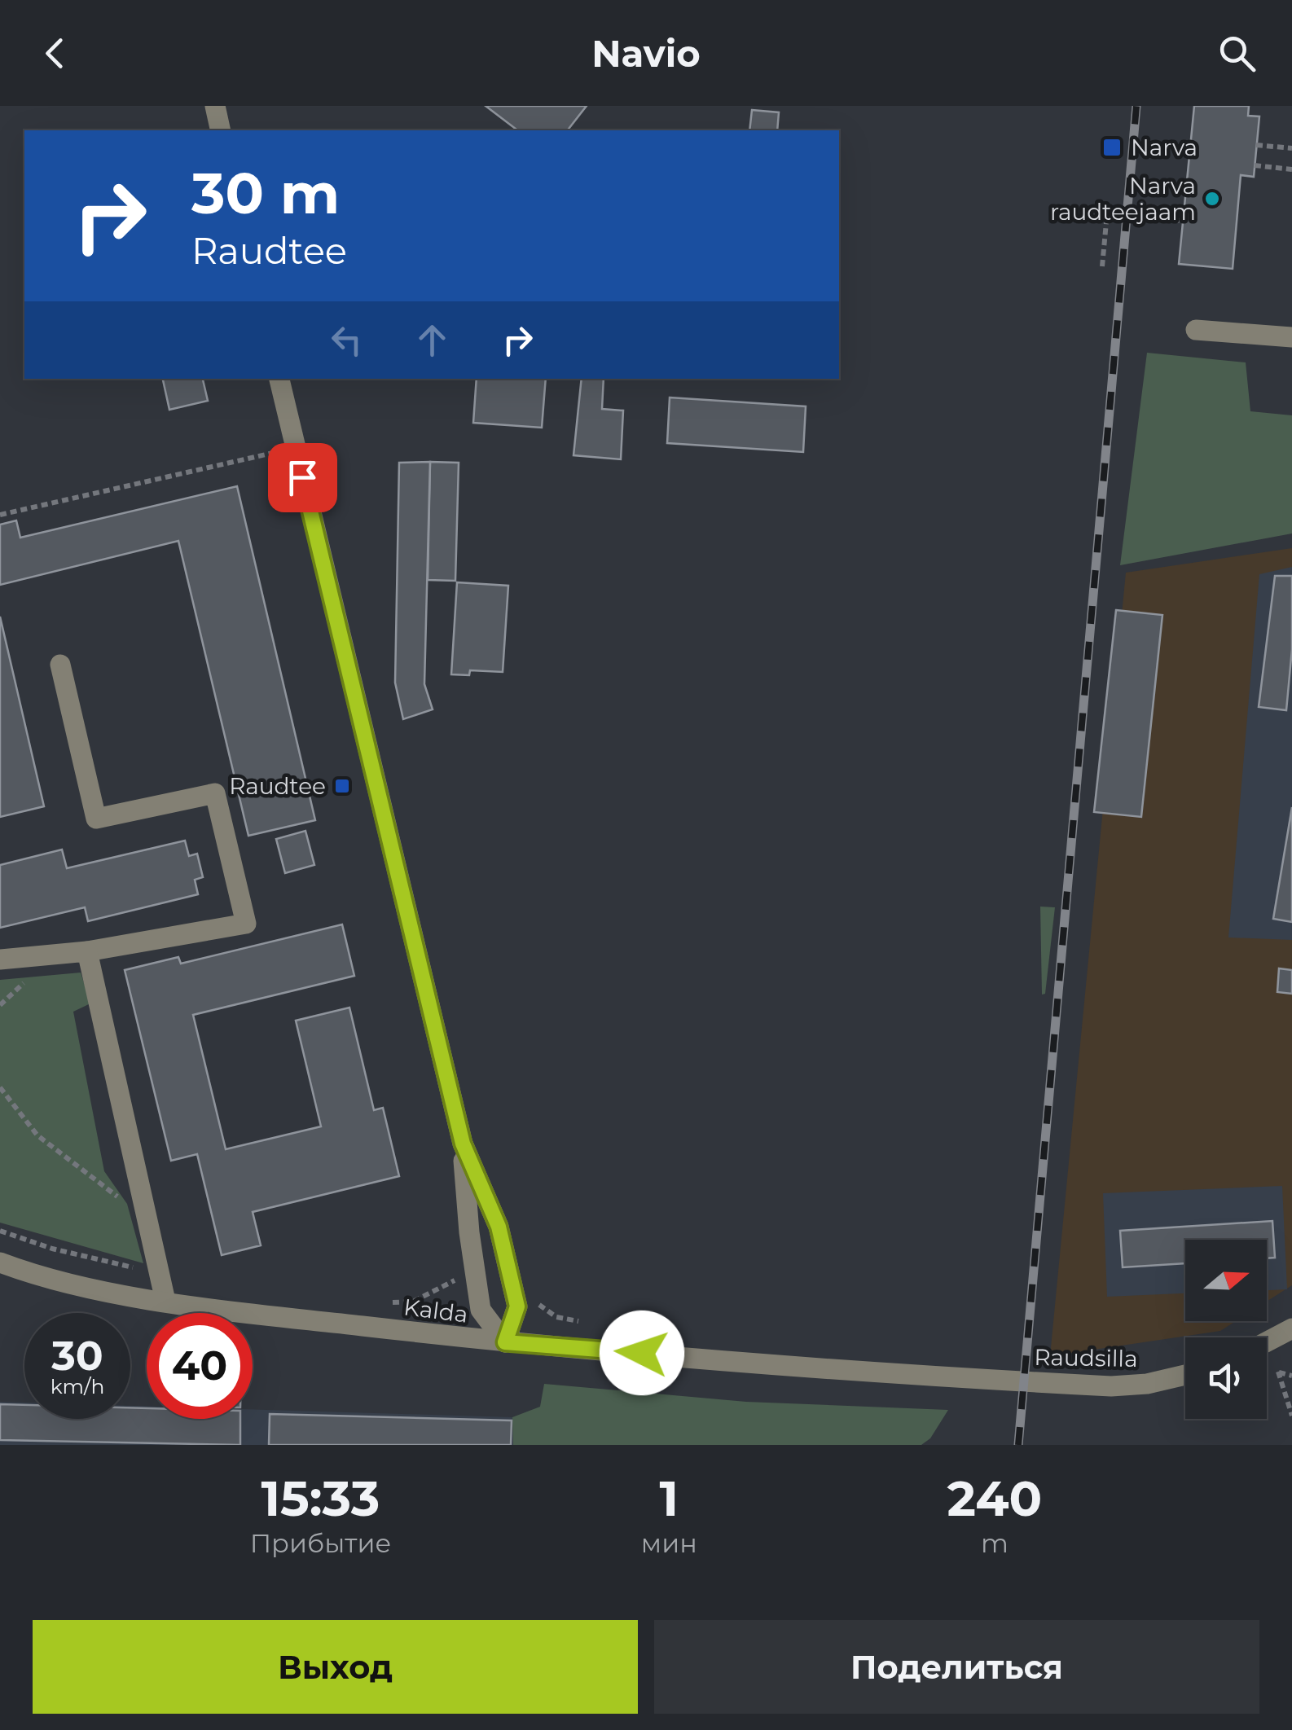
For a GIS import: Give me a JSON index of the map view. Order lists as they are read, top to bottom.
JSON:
{
  "streets": {
    "street": ["Kalda", "Raudsilla"]
  },
  "crossings": [
    ["Kalda", "Raudsilla"]
  ],
  "places": {
    "transit": ["Narva", "Raudtee"],
    "other": ["Narva raudteejaam"]
  },
  "north": "right",
  "page": {
    "header": "Navio",
    "turn": ["30 m", "Raudtee"],
    "speed": "30 km/h",
    "limit": "40",
    "eta": [
      "15:33",
      "Прибытие",
      "1",
      "мин",
      "240",
      "m"
    ],
    "buttons": ["Выход", "Поделиться"]
  }
}
